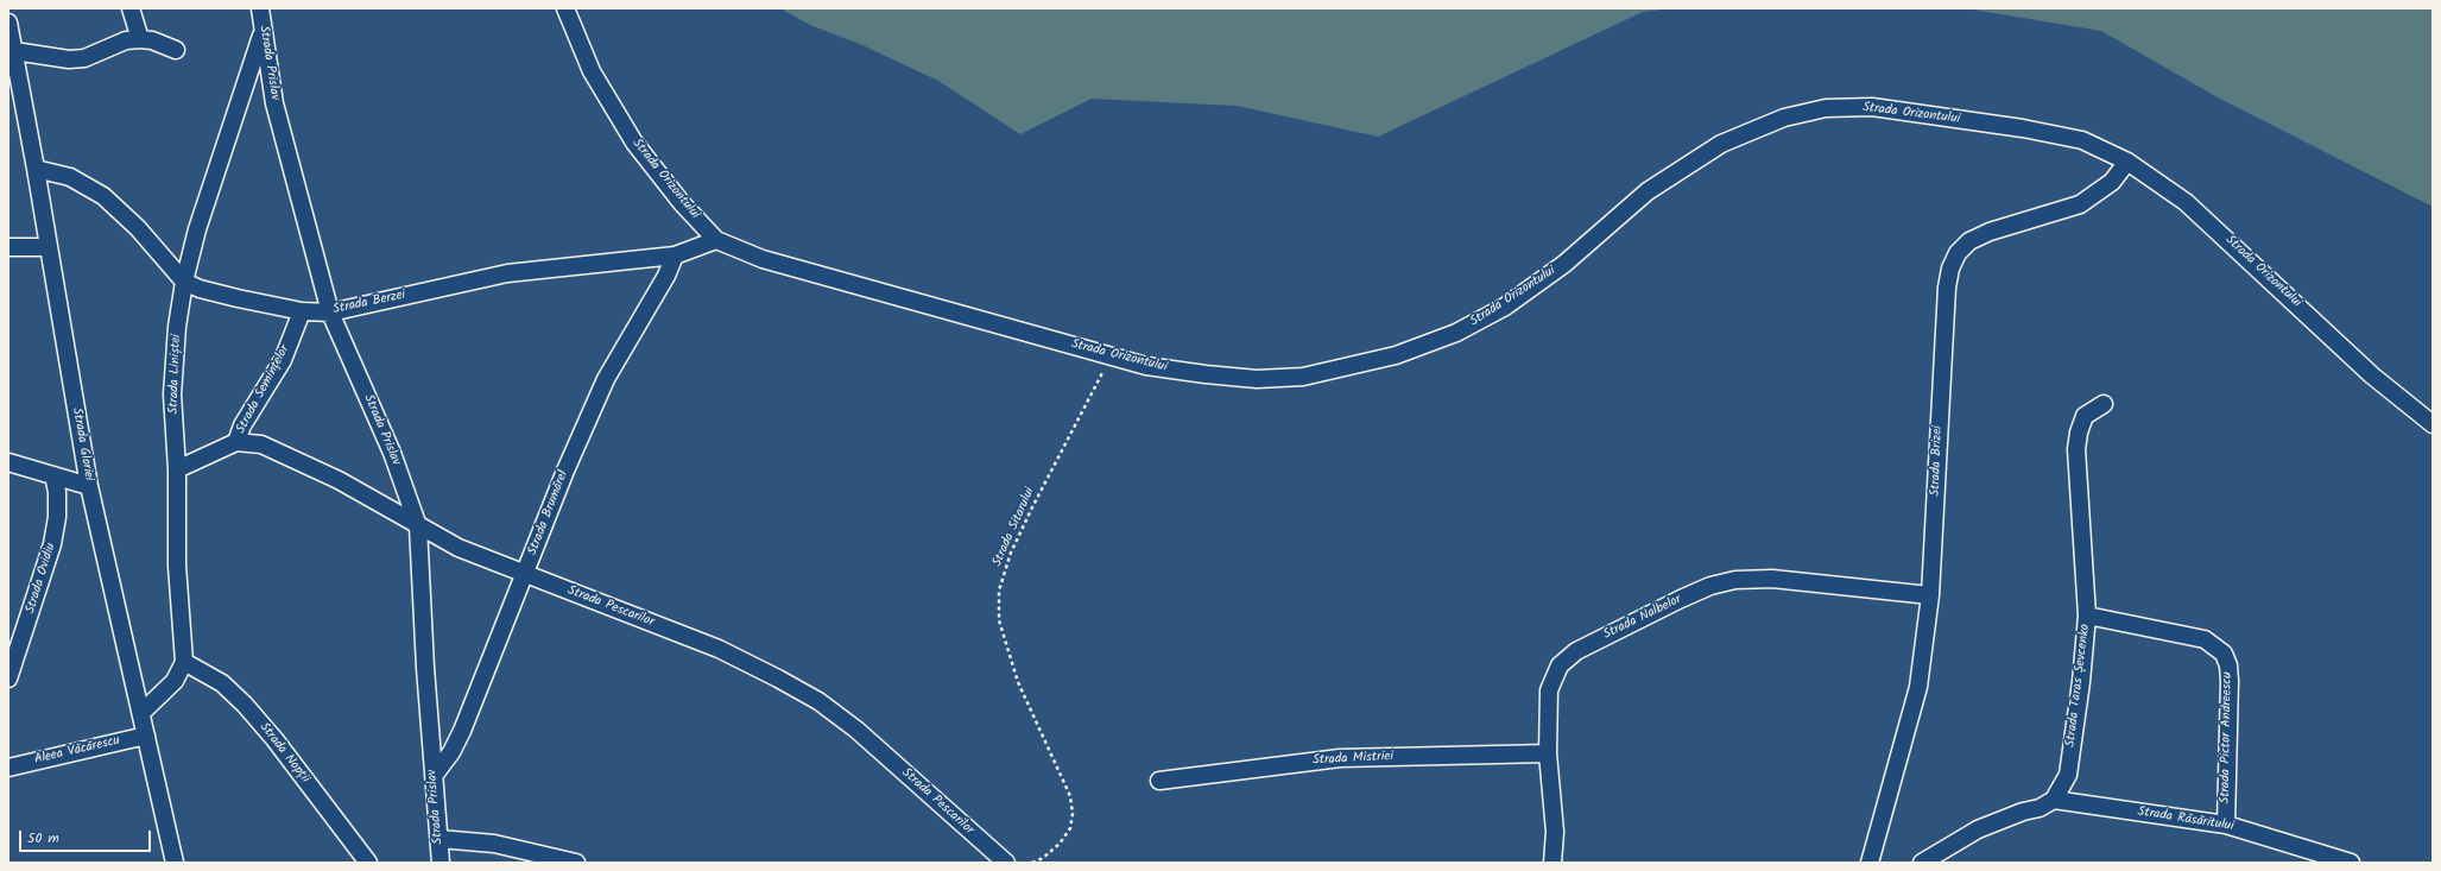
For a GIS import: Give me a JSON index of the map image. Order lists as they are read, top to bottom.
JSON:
{
  "streets": {
    "street": [
      "Strada Prislav",
      "Strada Orizontului",
      "Strada Berzei",
      "Strada Liniștei",
      "Strada Semințelor",
      "Strada Gloriei",
      "Strada Brizei",
      "Strada Brumărel",
      "Strada Ovidiu",
      "Strada Pescarilor",
      "Strada Nalbelor",
      "Strada Taras Șevcenko",
      "Strada Pictor Andreescu",
      "Aleea Văcărescu",
      "Strada Nopții",
      "Strada Mistriei",
      "Strada Răsăritului"
    ],
    "path": ["Strada Sitarului"]
  },
  "crossings": [
    ["Strada Prislav", "Strada Berzei"],
    ["Strada Prislav", "Strada Liniștei"],
    ["Strada Prislav", "Strada Brumărel"],
    ["Strada Prislav", "Strada Pescarilor"],
    ["Strada Orizontului", "Strada Berzei"],
    ["Strada Orizontului", "Strada Brizei"],
    ["Strada Orizontului", "Strada Sitarului"],
    ["Strada Berzei", "Strada Liniștei"],
    ["Strada Berzei", "Strada Semințelor"],
    ["Strada Berzei", "Strada Gloriei"],
    ["Strada Berzei", "Strada Brumărel"],
    ["Strada Liniștei", "Strada Nopții"],
    ["Strada Semințelor", "Strada Pescarilor"],
    ["Strada Gloriei", "Aleea Văcărescu"],
    ["Strada Brizei", "Strada Nalbelor"],
    ["Strada Brumărel", "Strada Pescarilor"],
    ["Strada Nalbelor", "Strada Mistriei"],
    ["Strada Taras Șevcenko", "Strada Pictor Andreescu"],
    ["Strada Taras Șevcenko", "Strada Răsăritului"],
    ["Strada Pictor Andreescu", "Strada Răsăritului"]
  ],
  "scale_bar": "50 m"
}
